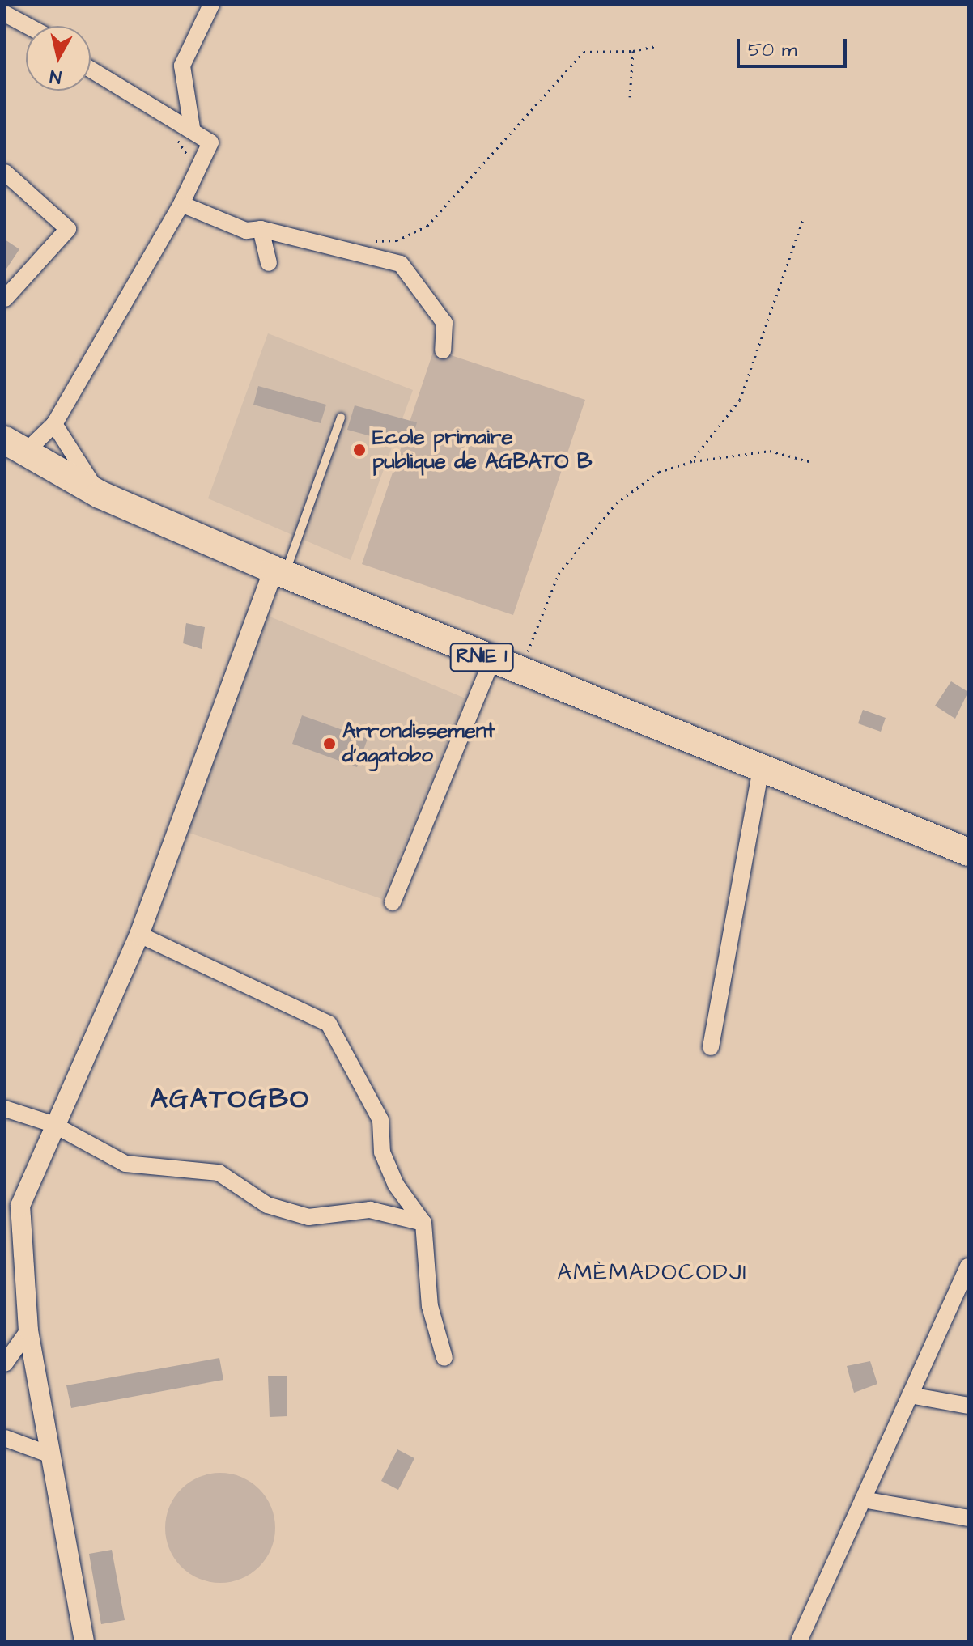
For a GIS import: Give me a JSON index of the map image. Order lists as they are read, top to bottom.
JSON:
{
  "streets": {
    "highway": ["RNIE 1"]
  },
  "districts": ["AGATOGBO", "AMÈMADOCODJI"],
  "places": ["Ecole primaire publique de AGBATO B", "Arrondissement d'agatobo"],
  "scale_bar": "50 m",
  "north": "bottom"
}
